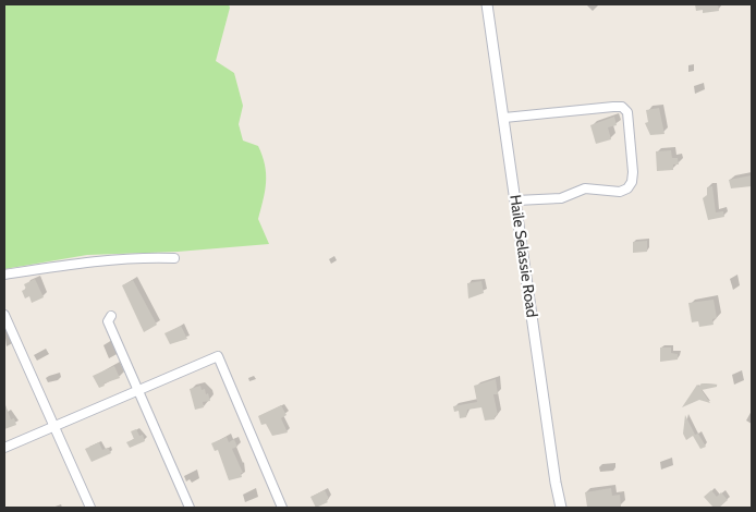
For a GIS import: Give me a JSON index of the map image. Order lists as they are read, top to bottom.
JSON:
{
  "streets": {
    "street": ["Haile Selassie Road"]
  }
}
